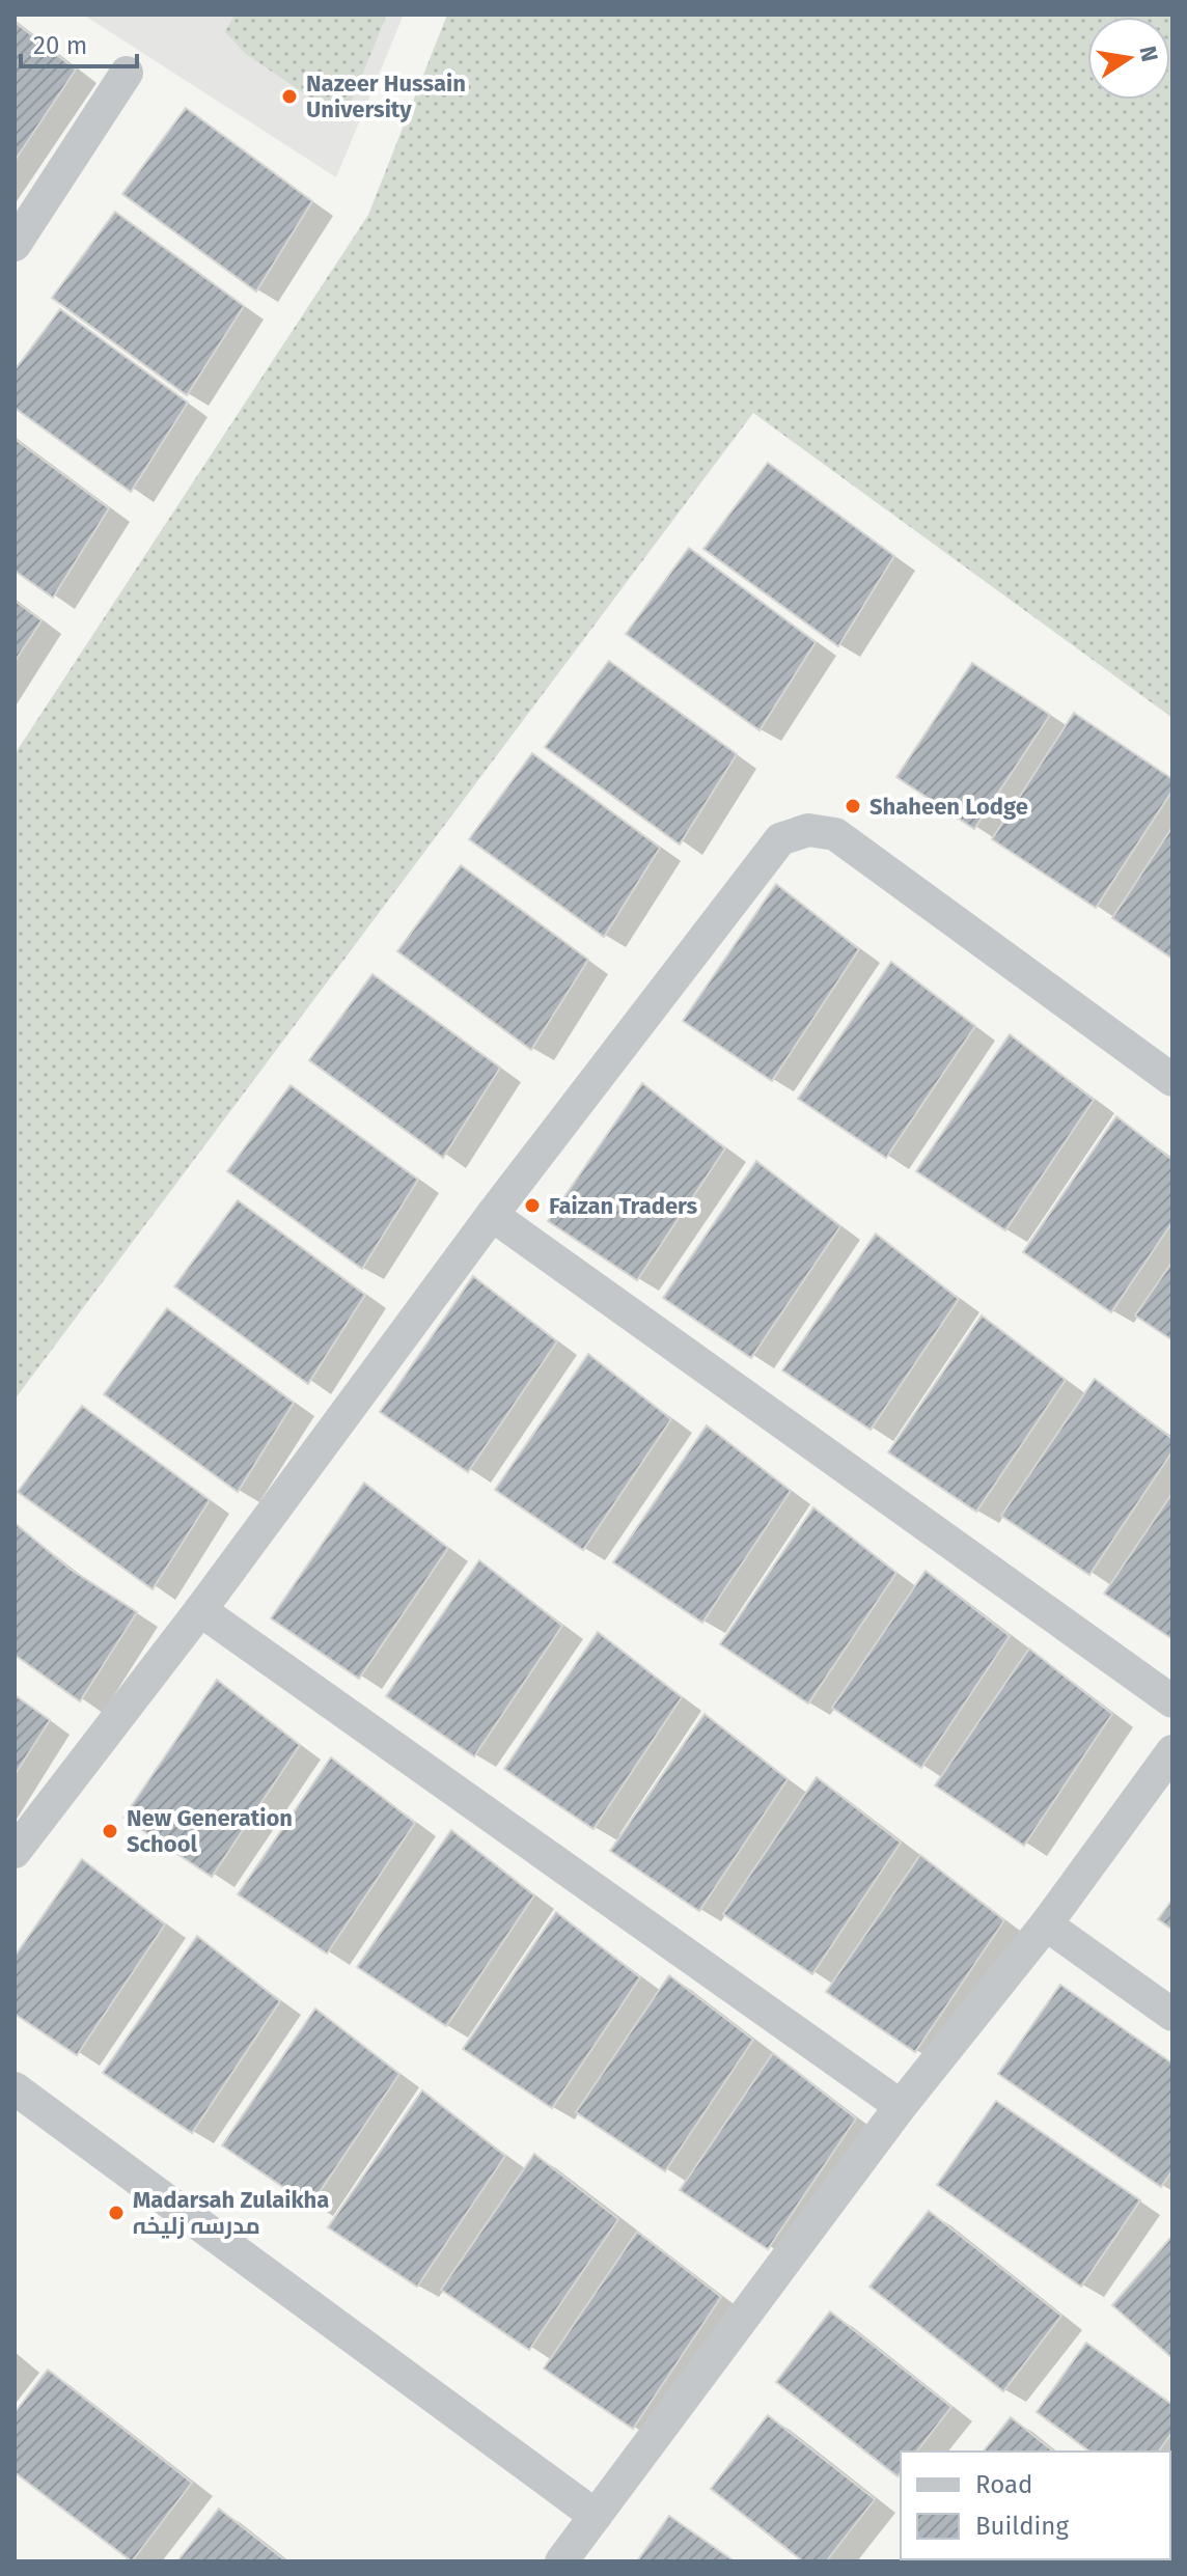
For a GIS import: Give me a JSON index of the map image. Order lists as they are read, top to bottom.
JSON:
{
  "places": [
    "Nazeer Hussain University",
    "Shaheen Lodge",
    "Faizan Traders",
    "New Generation School",
    "Madarsah Zulaikha مدرسہ زلیخہ"
  ],
  "legend": ["Road", "Building"],
  "scale_bar": "20 m",
  "north": "right"
}
